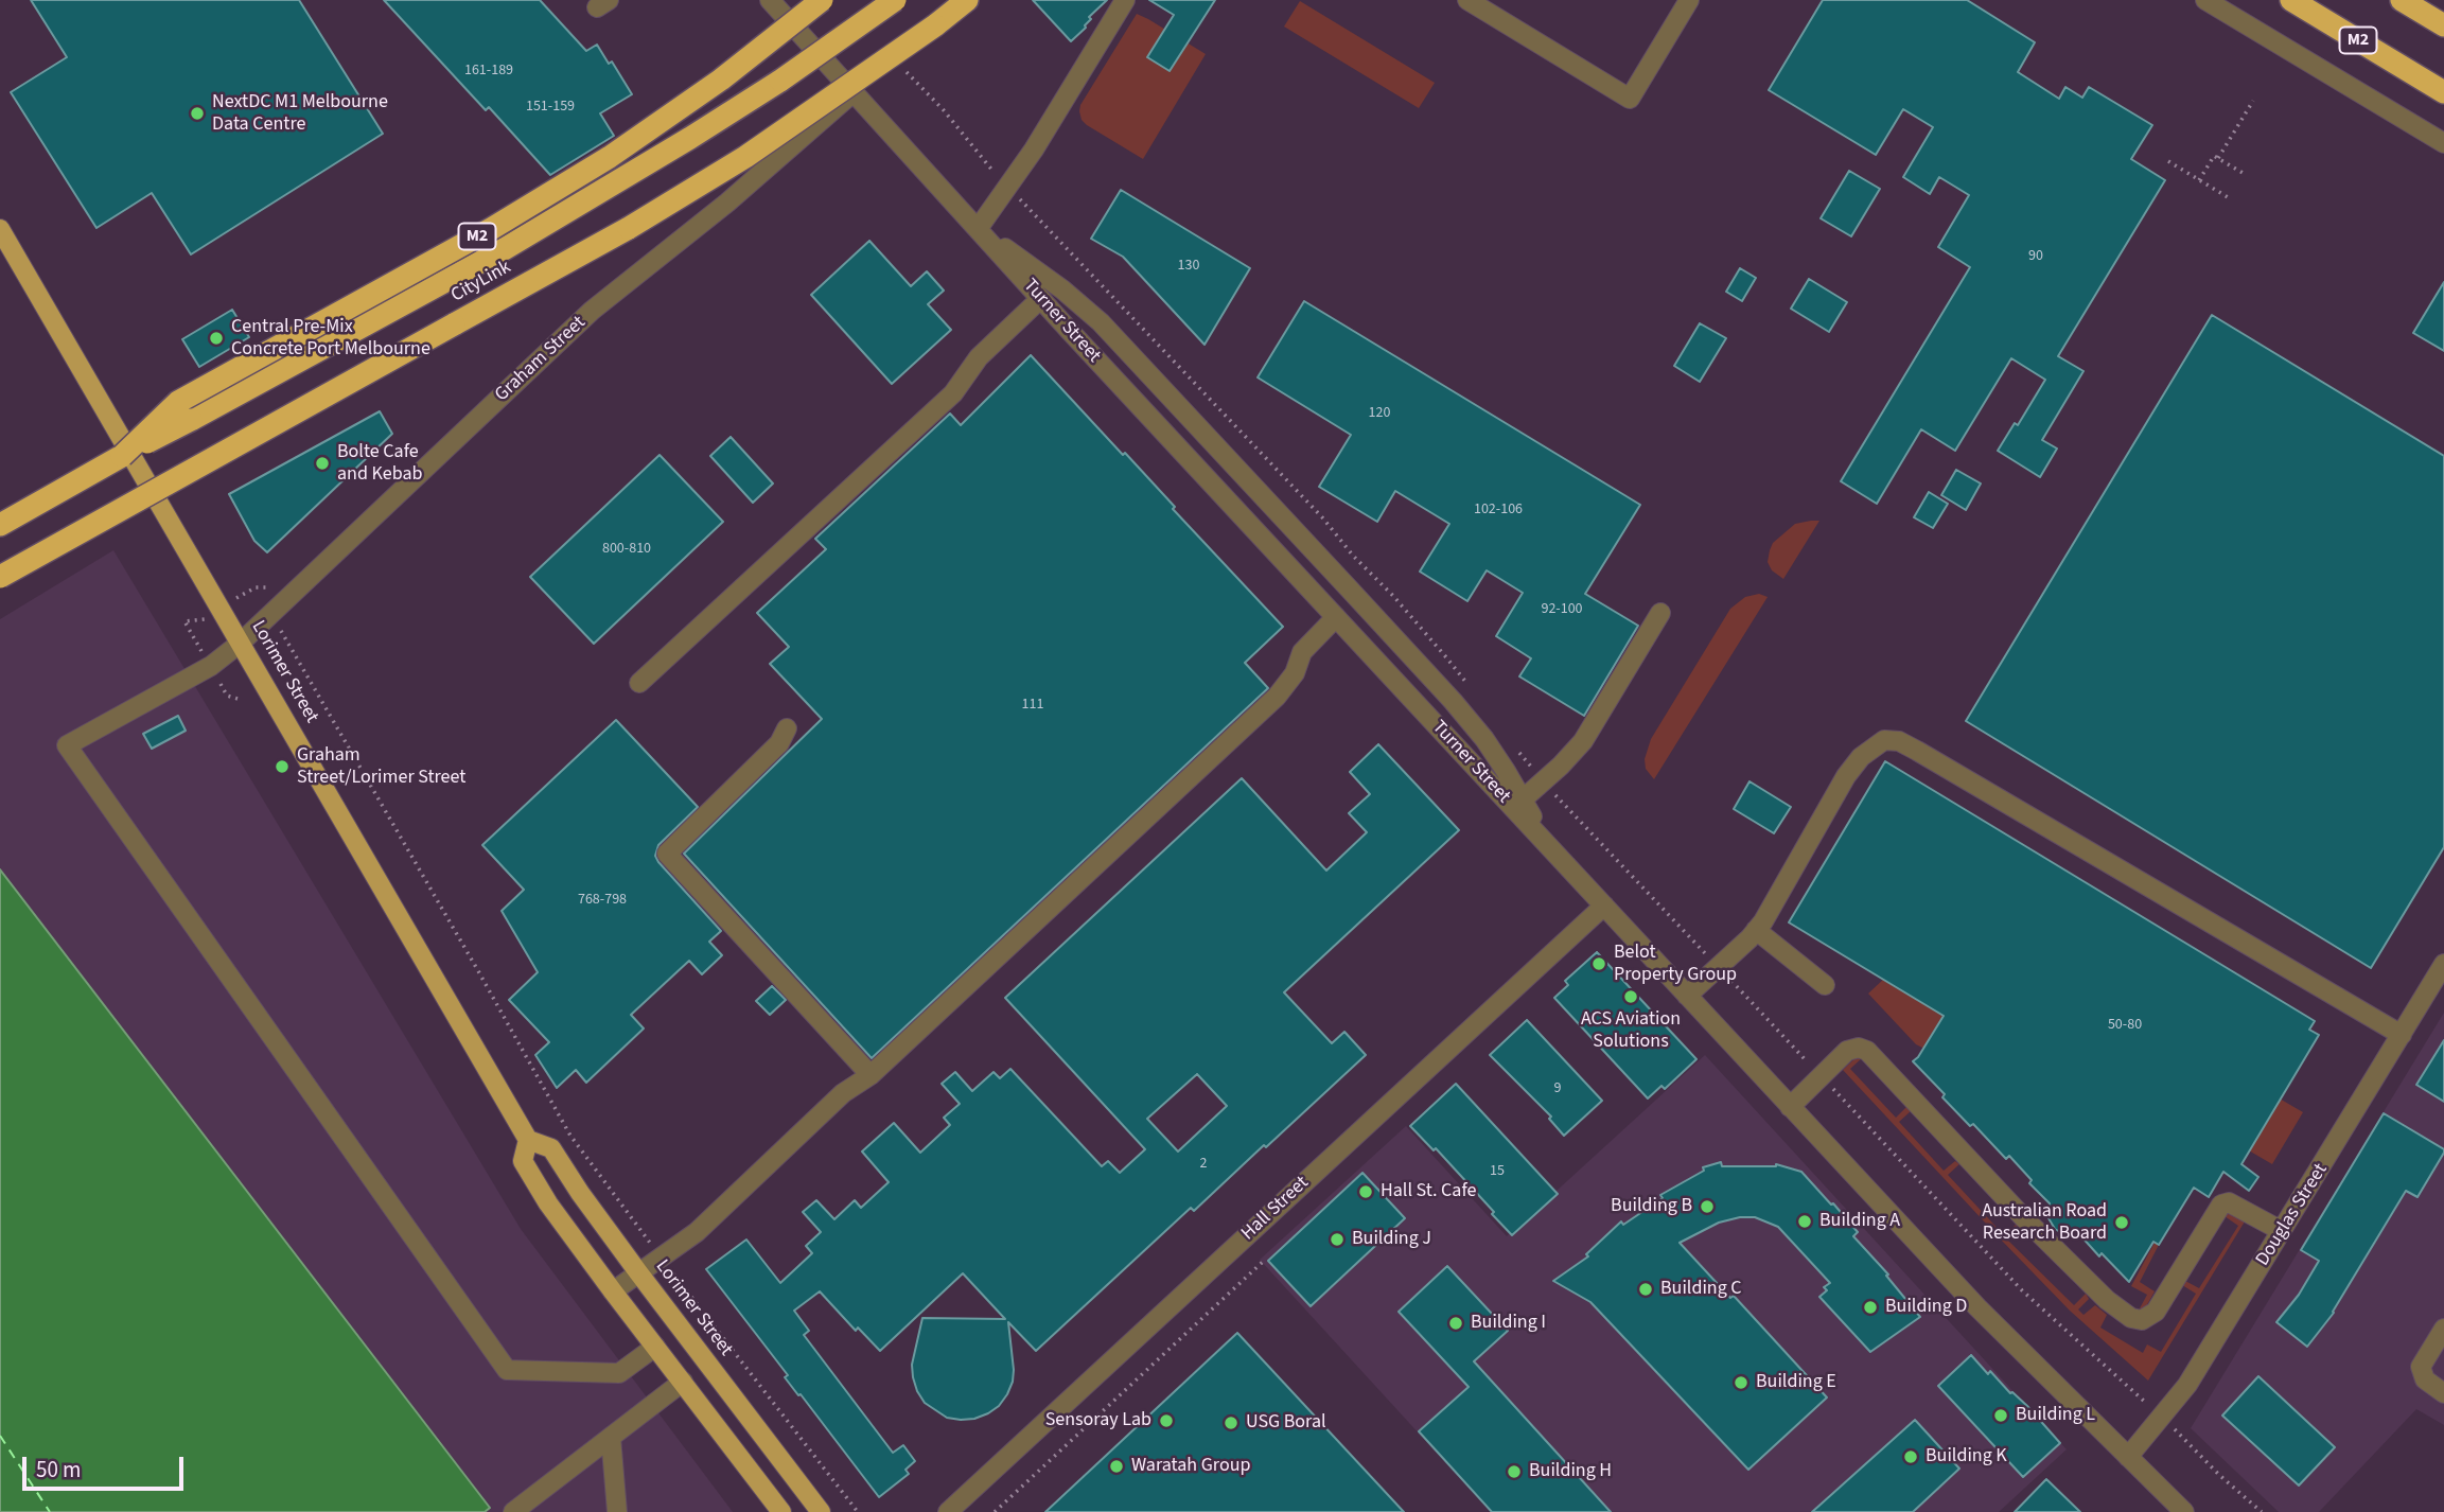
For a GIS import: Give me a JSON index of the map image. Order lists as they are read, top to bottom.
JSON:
{
  "streets": {
    "highway": ["M2", "CityLink"],
    "main road": ["Lorimer Street"],
    "street": [
      "Turner Street",
      "Graham Street",
      "Hall Street",
      "Douglas Street"
    ]
  },
  "crossings": [
    ["M2", "CityLink"],
    ["Turner Street", "Graham Street"],
    ["Turner Street", "Hall Street"],
    ["Turner Street", "Douglas Street"],
    ["Graham Street", "Lorimer Street"]
  ],
  "places": [
    "NextDC M1 Melbourne Data Centre",
    "Central Pre-Mix Concrete Port Melbourne",
    "Bolte Cafe and Kebab",
    "Graham Street/Lorimer Street",
    "Belot Property Group",
    "ACS Aviation Solutions",
    "Hall St. Cafe",
    "Building B",
    "Building A",
    "Australian Road Research Board",
    "Building J",
    "Building C",
    "Building D",
    "Building I",
    "Building E",
    "Building L",
    "Sensoray Lab",
    "USG Boral",
    "Building K",
    "Waratah Group",
    "Building H"
  ],
  "house_numbers": [
    "161-189",
    "151-159",
    "90",
    "130",
    "120",
    "102-106",
    "800-810",
    "92-100",
    "111",
    "768-798",
    "50-80",
    "9",
    "2",
    "15"
  ],
  "scale_bar": "50 m"
}
